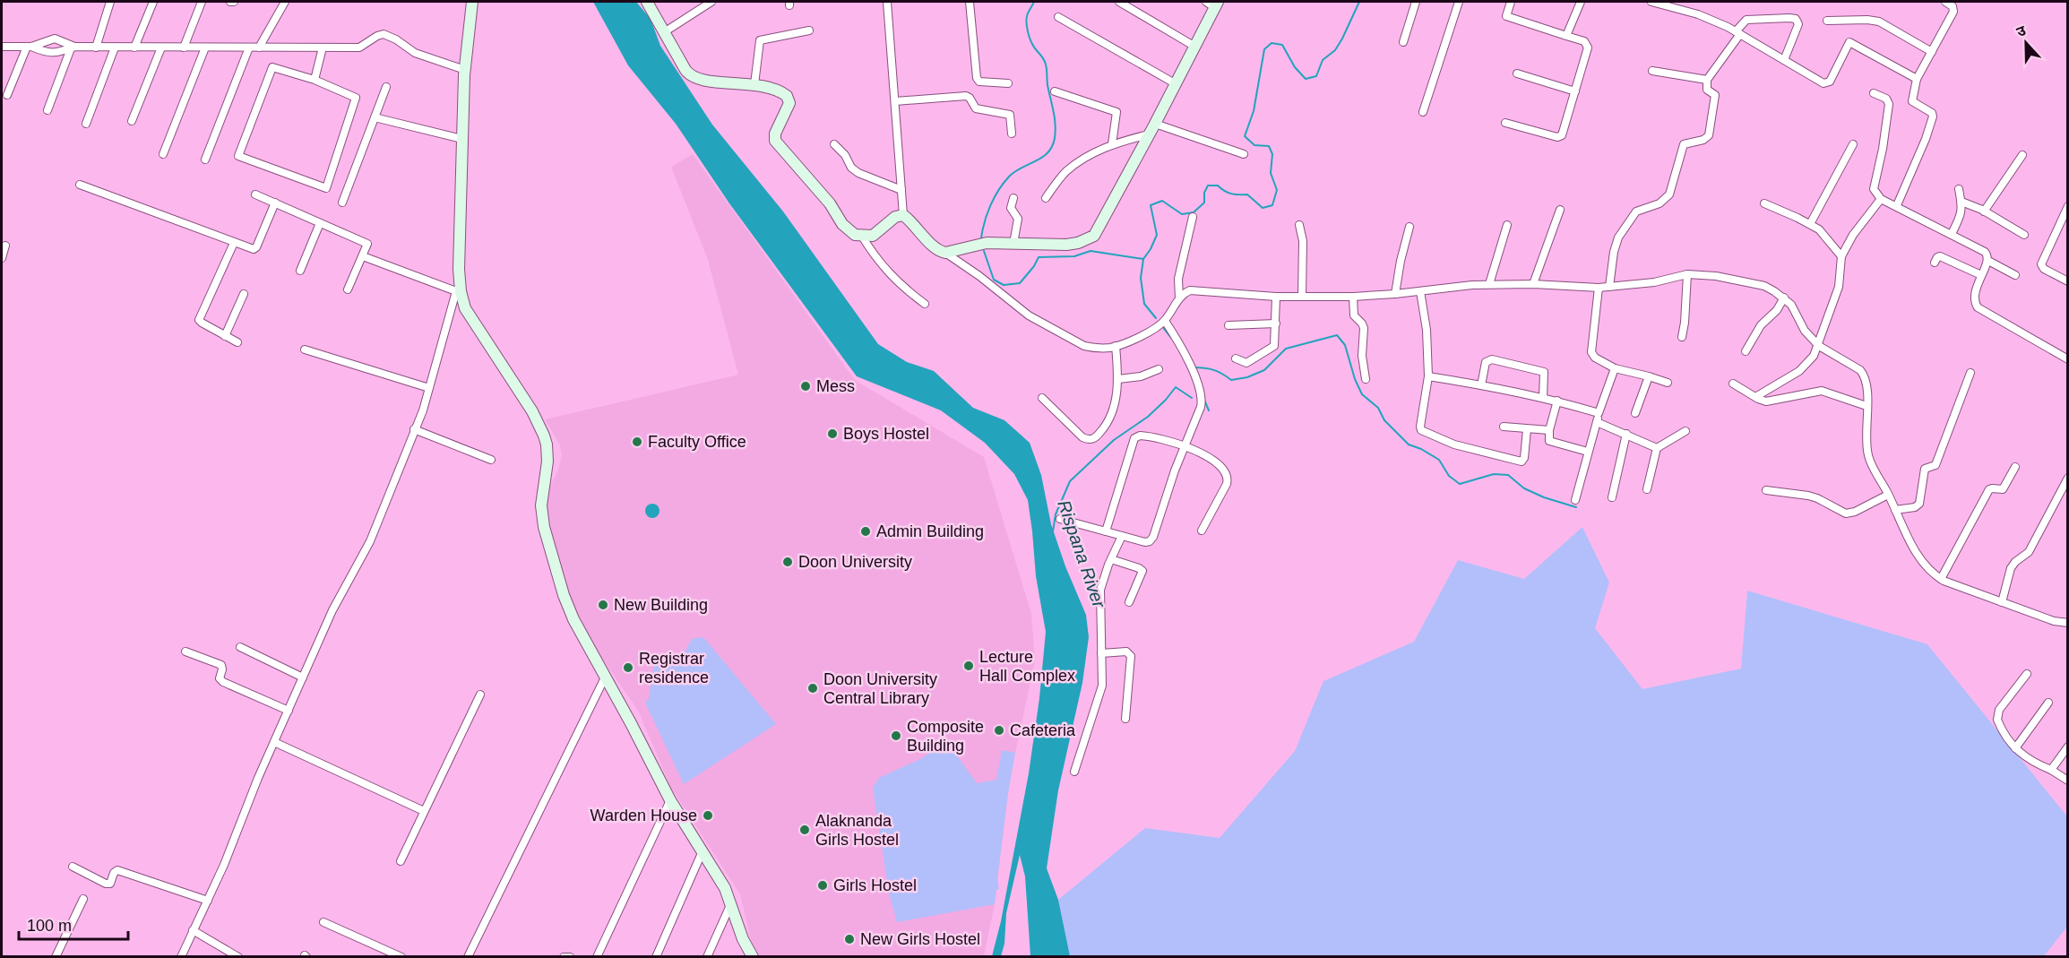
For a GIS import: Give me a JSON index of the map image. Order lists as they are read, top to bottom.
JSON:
{
  "water": ["Rispana River"],
  "places": [
    "Mess",
    "Boys Hostel",
    "Faculty Office",
    "Admin Building",
    "Doon University",
    "New Building",
    "Lecture Hall Complex",
    "Registrar residence",
    "Doon University Central Library",
    "Cafeteria",
    "Composite Building",
    "Warden House",
    "Alaknanda Girls Hostel",
    "Girls Hostel",
    "New Girls Hostel"
  ],
  "scale_bar": "100 m",
  "north": "top"
}
